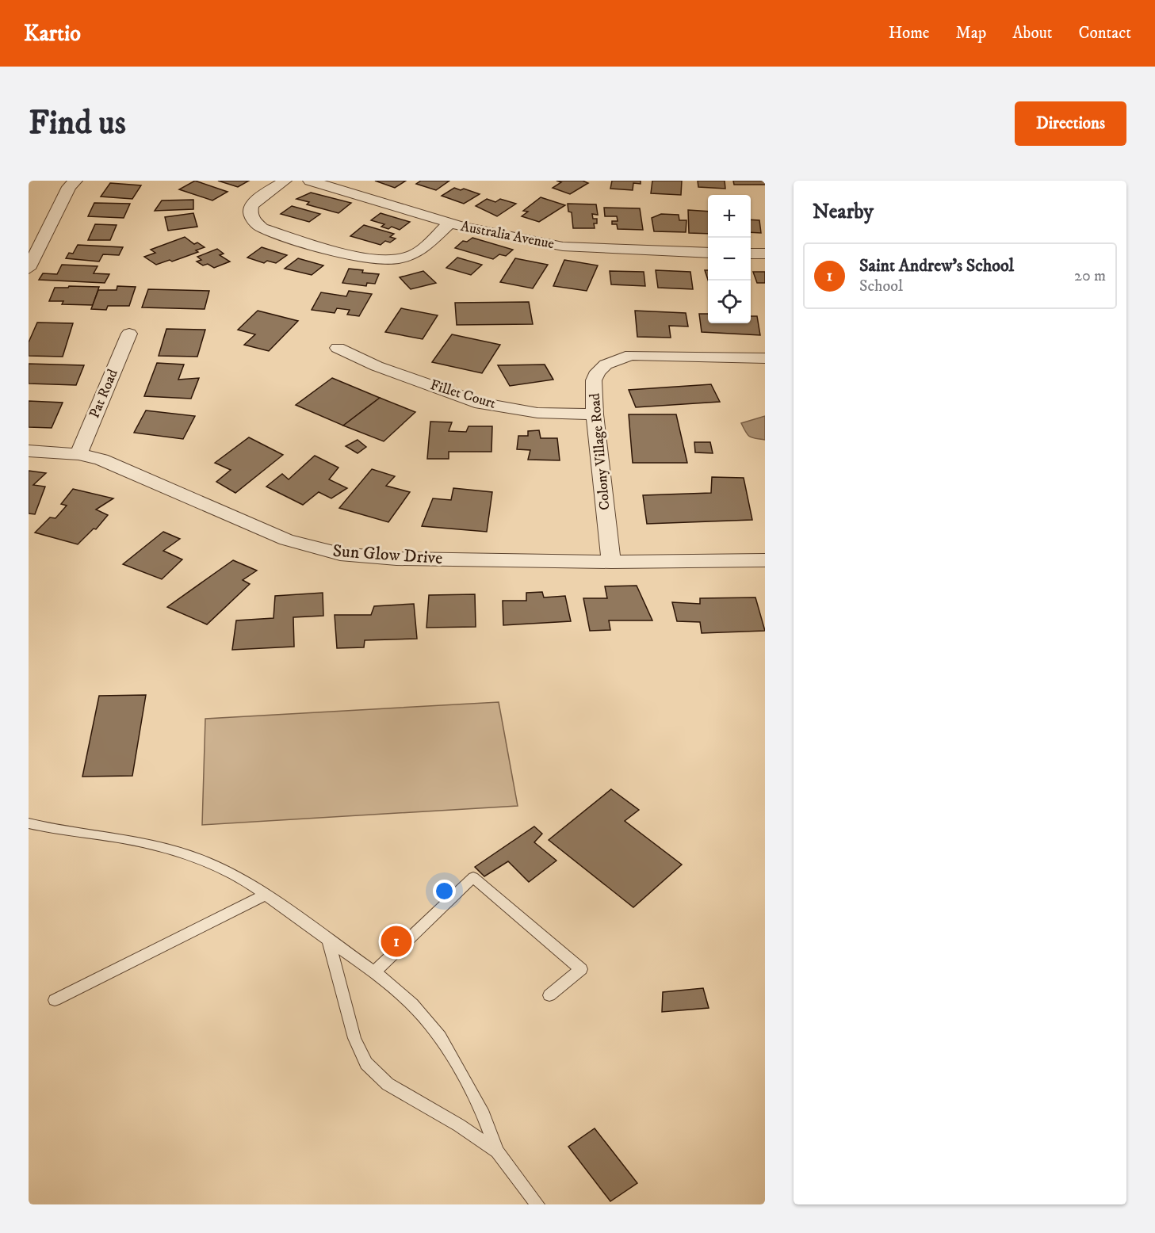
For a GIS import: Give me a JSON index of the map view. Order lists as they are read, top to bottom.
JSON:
{
  "streets": {
    "street": [
      "Australia Avenue",
      "Pat Road",
      "Fillet Court",
      "Colony Village Road",
      "Sun Glow Drive"
    ]
  },
  "crossings": [
    ["Pat Road", "Sun Glow Drive"],
    ["Fillet Court", "Colony Village Road"],
    ["Colony Village Road", "Sun Glow Drive"]
  ],
  "page": {
    "header": "Kartio",
    "nav": [
      "Home",
      "Map",
      "About",
      "Contact"
    ],
    "buttons": "Directions",
    "title": "Find us",
    "heading": "Nearby",
    "map_buttons": ["+", "−"],
    "list": [
      {
        "mark": "1",
        "name": "Saint Andrew's School",
        "note": "School",
        "value": "20 m"
      }
    ],
    "pins": "1"
  }
}
